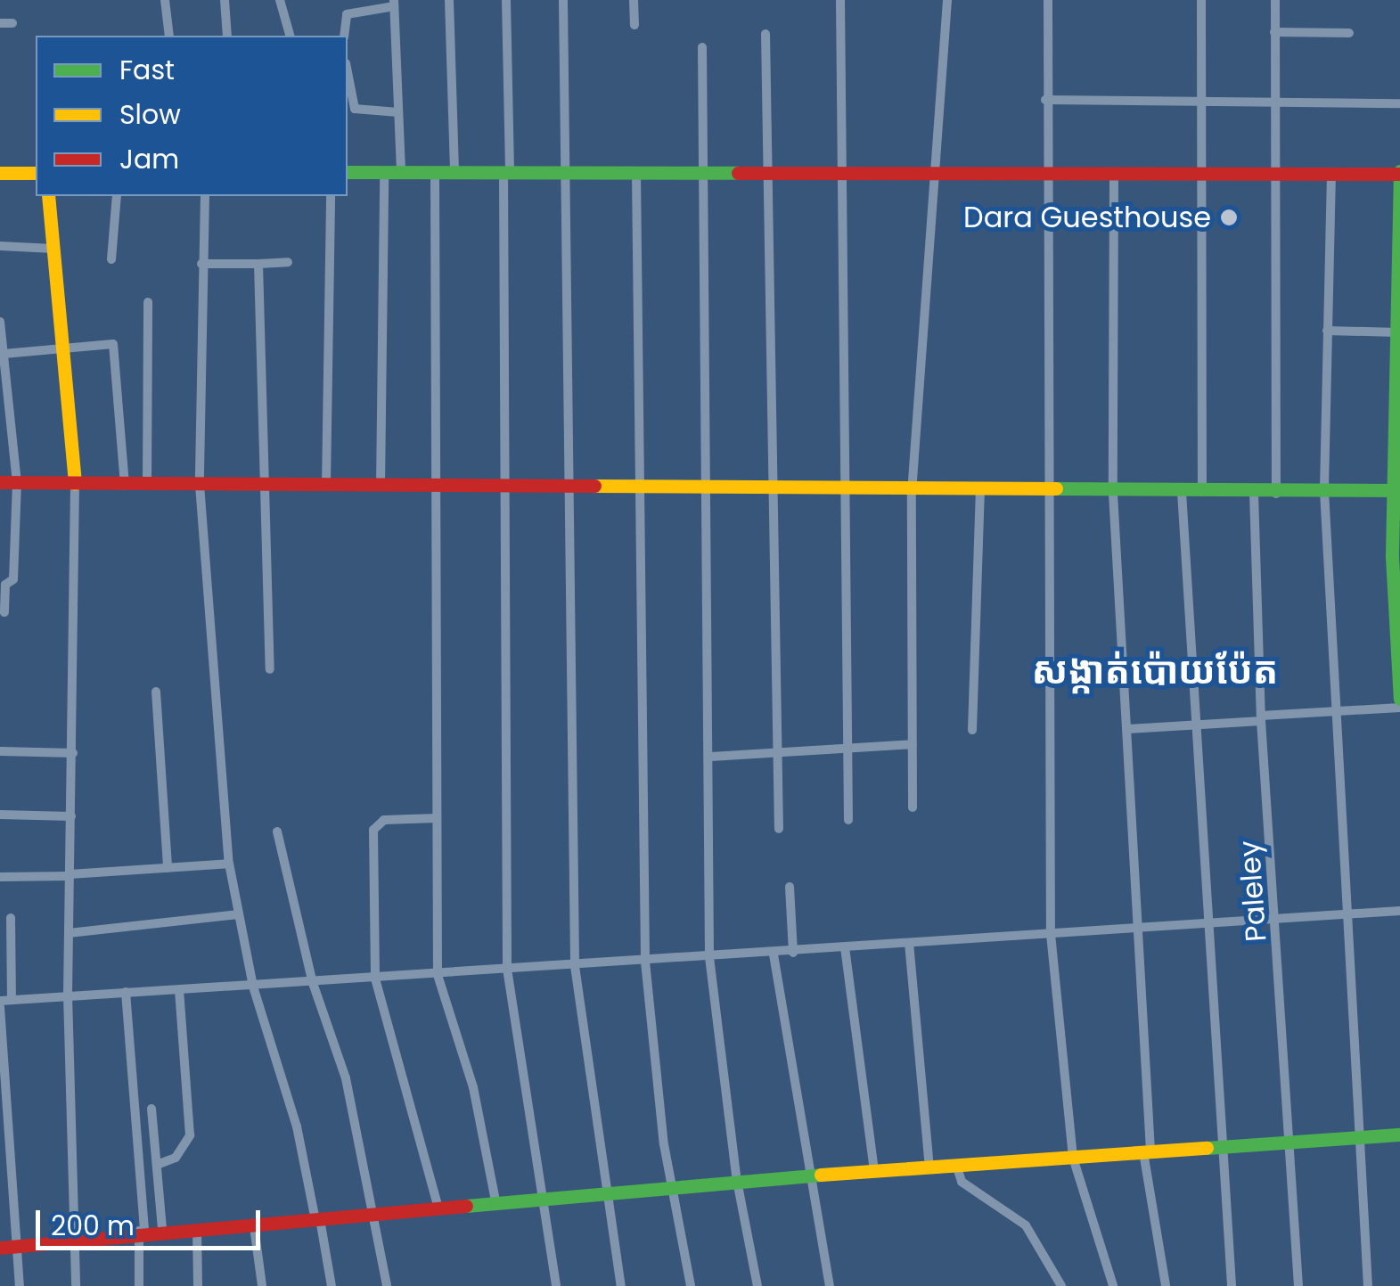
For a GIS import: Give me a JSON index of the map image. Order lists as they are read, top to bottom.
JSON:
{
  "streets": {
    "street": ["Paleley"]
  },
  "districts": ["សង្កាត់ប៉ោយប៉ែត"],
  "places": ["Dara Guesthouse"],
  "legend": ["Fast", "Slow", "Jam"],
  "scale_bar": "200 m"
}
